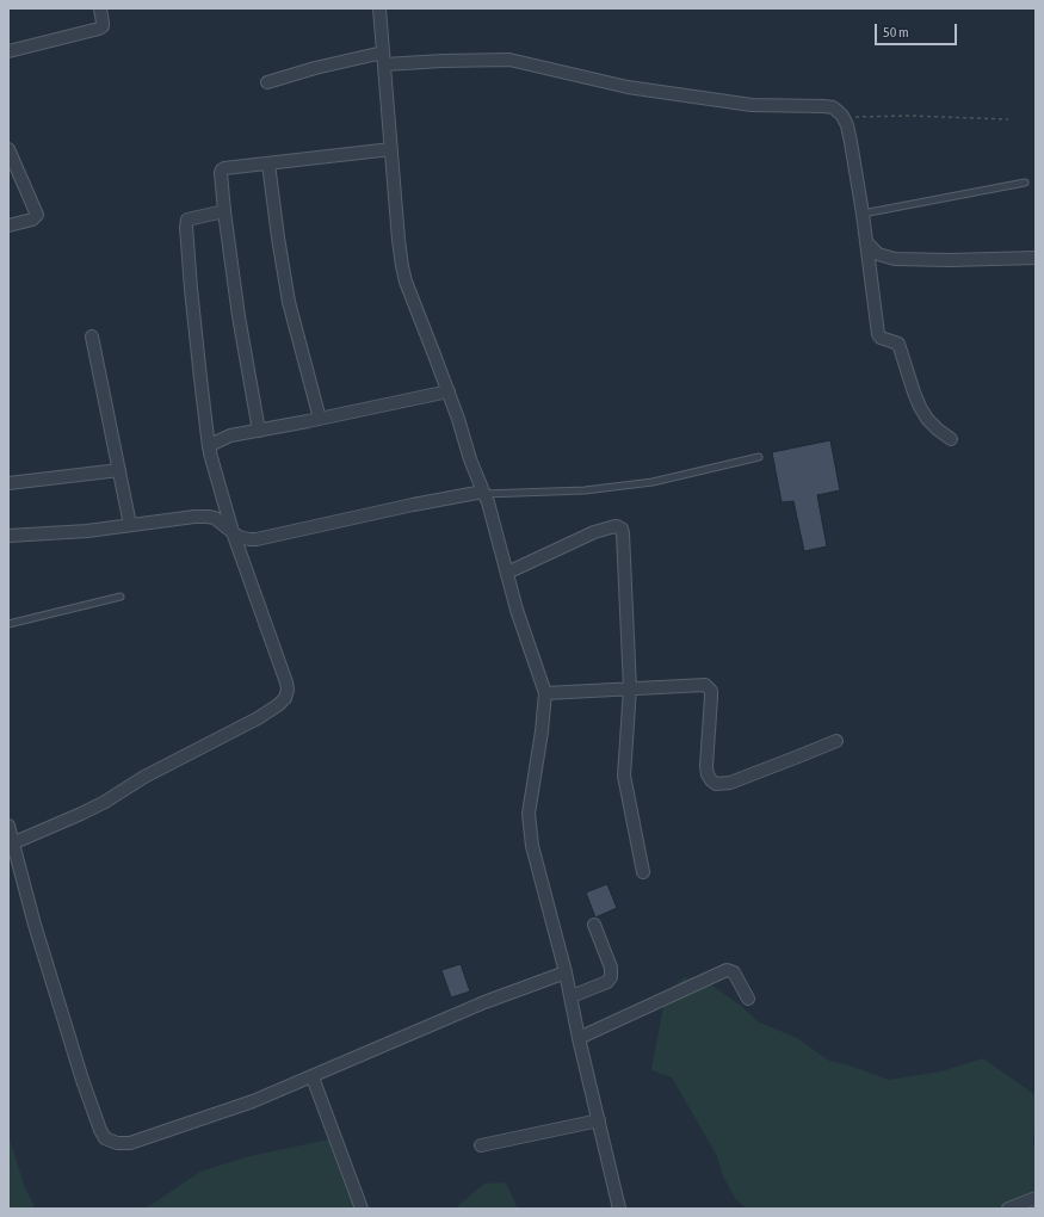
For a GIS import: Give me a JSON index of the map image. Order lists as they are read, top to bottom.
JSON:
{
  "scale_bar": "50 m"
}
